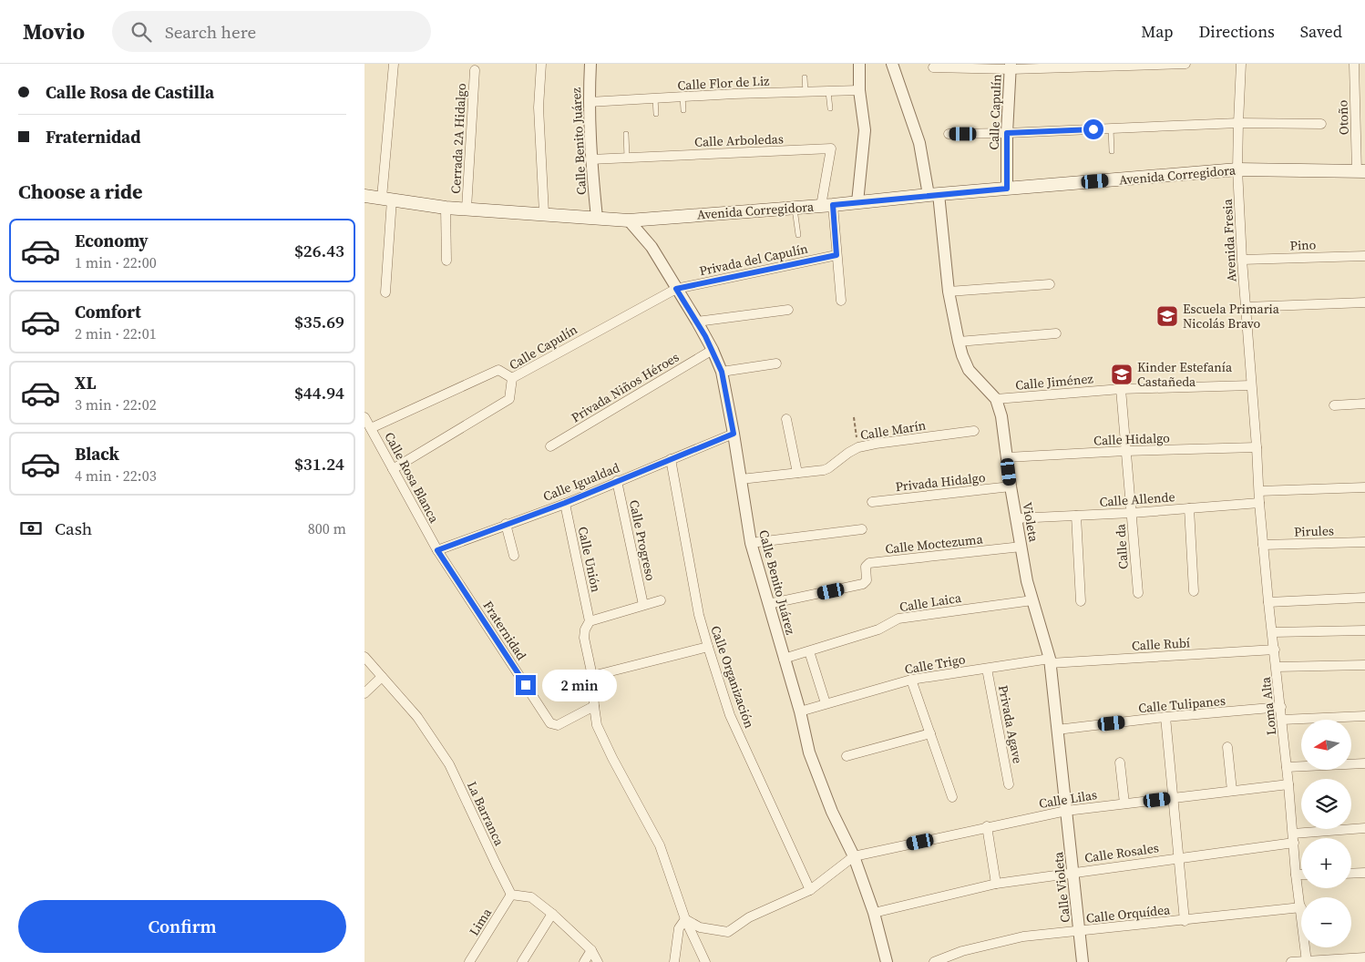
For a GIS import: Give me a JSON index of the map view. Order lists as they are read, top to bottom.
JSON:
{
  "streets": {
    "main road": ["Avenida Corregidora"],
    "street": [
      "Calle Flor de Liz",
      "Calle Capulín",
      "Otoño",
      "Cerrada 2A Hidalgo",
      "Calle Arboledas",
      "Calle Benito Juárez",
      "Avenida Fresia",
      "Pino",
      "Privada del Capulín",
      "Calle Jiménez",
      "Privada Niños Héroes",
      "Calle Marín",
      "Calle Hidalgo",
      "Calle Rosa Blanca",
      "Calle Igualdad",
      "Privada Hidalgo",
      "Calle Allende",
      "Violeta",
      "Pirules",
      "Calle Progreso",
      "Calle Moctezuma",
      "Calle da",
      "Calle Unión",
      "Calle Laica",
      "Fraternidad",
      "Calle Rubí",
      "Calle Trigo",
      "Calle Organización",
      "Calle Tulipanes",
      "Loma Alta",
      "Privada Agave",
      "Calle Lilas",
      "La Barranca",
      "Calle Rosales",
      "Calle Violeta",
      "Calle Orquídea",
      "Lima"
    ]
  },
  "crossings": [
    ["Calle Flor de Liz", "Calle Benito Juárez"],
    ["Calle Capulín", "Calle Benito Juárez"],
    ["Calle Capulín", "Avenida Corregidora"],
    ["Calle Capulín", "Privada del Capulín"],
    ["Calle Capulín", "Calle Rosa Blanca"],
    ["Otoño", "Avenida Corregidora"],
    ["Cerrada 2A Hidalgo", "Avenida Corregidora"],
    ["Calle Arboledas", "Calle Benito Juárez"],
    ["Calle Arboledas", "Avenida Corregidora"],
    ["Calle Benito Juárez", "Avenida Corregidora"],
    ["Calle Benito Juárez", "Privada del Capulín"],
    ["Calle Benito Juárez", "Privada Niños Héroes"],
    ["Calle Benito Juárez", "Calle Marín"],
    ["Calle Benito Juárez", "Calle Igualdad"],
    ["Calle Benito Juárez", "Calle Moctezuma"],
    ["Calle Benito Juárez", "Calle Laica"],
    ["Calle Benito Juárez", "Calle Trigo"],
    ["Calle Benito Juárez", "Calle Lilas"],
    ["Calle Benito Juárez", "Calle Rosales"],
    ["Avenida Corregidora", "Avenida Fresia"],
    ["Avenida Corregidora", "Violeta"],
    ["Avenida Fresia", "Pino"],
    ["Avenida Fresia", "Calle Jiménez"],
    ["Avenida Fresia", "Calle Hidalgo"],
    ["Avenida Fresia", "Loma Alta"],
    ["Calle Jiménez", "Violeta"],
    ["Calle Jiménez", "Calle da"],
    ["Calle Hidalgo", "Violeta"],
    ["Calle Hidalgo", "Calle da"],
    ["Calle Hidalgo", "Loma Alta"],
    ["Calle Rosa Blanca", "Calle Igualdad"],
    ["Calle Rosa Blanca", "Fraternidad"],
    ["Calle Igualdad", "Calle Progreso"],
    ["Calle Igualdad", "Calle Unión"],
    ["Calle Igualdad", "Fraternidad"],
    ["Calle Igualdad", "Calle Organización"],
    ["Privada Hidalgo", "Violeta"],
    ["Calle Allende", "Violeta"],
    ["Calle Allende", "Calle da"],
    ["Calle Allende", "Loma Alta"],
    ["Violeta", "Calle Moctezuma"],
    ["Violeta", "Calle Laica"],
    ["Violeta", "Calle Rubí"],
    ["Violeta", "Calle Trigo"],
    ["Violeta", "Calle Tulipanes"],
    ["Violeta", "Calle Lilas"],
    ["Violeta", "Calle Violeta"],
    ["Pirules", "Loma Alta"],
    ["Calle Rubí", "Calle Trigo"],
    ["Calle Rubí", "Loma Alta"],
    ["Calle Trigo", "Privada Agave"],
    ["Calle Tulipanes", "Loma Alta"],
    ["Loma Alta", "Calle Lilas"],
    ["Loma Alta", "Calle Rosales"],
    ["Loma Alta", "Calle Orquídea"],
    ["Calle Lilas", "Calle Violeta"],
    ["La Barranca", "Lima"],
    ["Calle Rosales", "Calle Violeta"],
    ["Calle Violeta", "Calle Orquídea"]
  ],
  "places": {
    "school or university": ["Escuela Primaria Nicolás Bravo", "Kinder Estefanía Castañeda"]
  },
  "north": "left",
  "page": {
    "header": "Movio",
    "search": "Search here",
    "nav": ["Map", "Directions", "Saved"],
    "banner": ["Calle Rosa de Castilla", "Fraternidad"],
    "heading": "Choose a ride",
    "list": [
      {
        "name": "Economy",
        "note": "1 min · 22:00",
        "value": "$26.43"
      },
      {
        "name": "Comfort",
        "note": "2 min · 22:01",
        "value": "$35.69"
      },
      {
        "name": "XL",
        "note": "3 min · 22:02",
        "value": "$44.94"
      },
      {
        "name": "Black",
        "note": "4 min · 22:03",
        "value": "$31.24"
      }
    ],
    "pay": ["Cash", "800 m"],
    "bubble": "2 min",
    "map_buttons": ["+", "−"],
    "buttons": "Confirm"
  }
}
